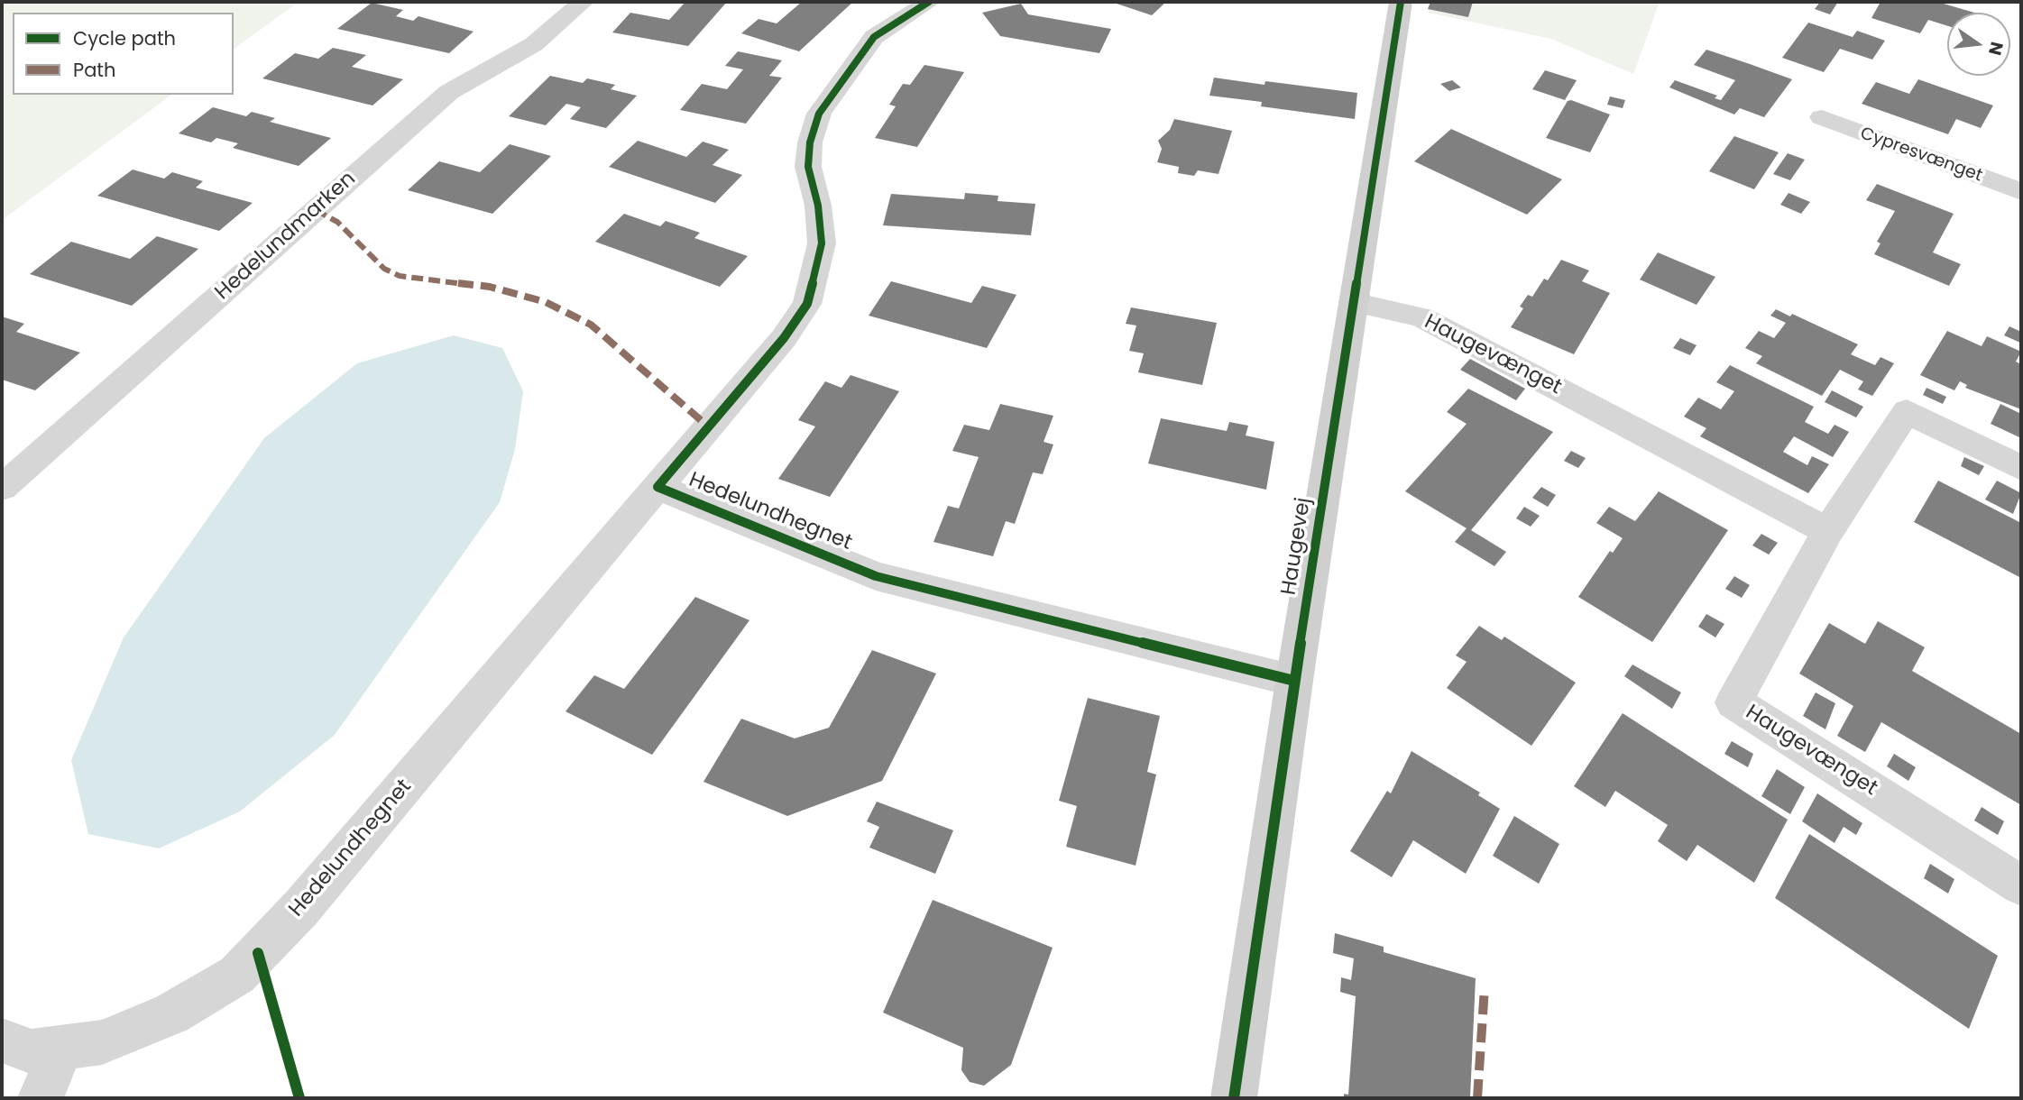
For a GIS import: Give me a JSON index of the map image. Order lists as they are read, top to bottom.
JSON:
{
  "streets": {
    "street": [
      "Cypresvænget",
      "Hedelundmarken",
      "Haugevænget",
      "Hedelundhegnet",
      "Haugevej"
    ]
  },
  "crossings": [
    ["Haugevænget", "Haugevej"],
    ["Hedelundhegnet", "Haugevej"]
  ],
  "legend": ["Cycle path", "Path"],
  "north": "right"
}
